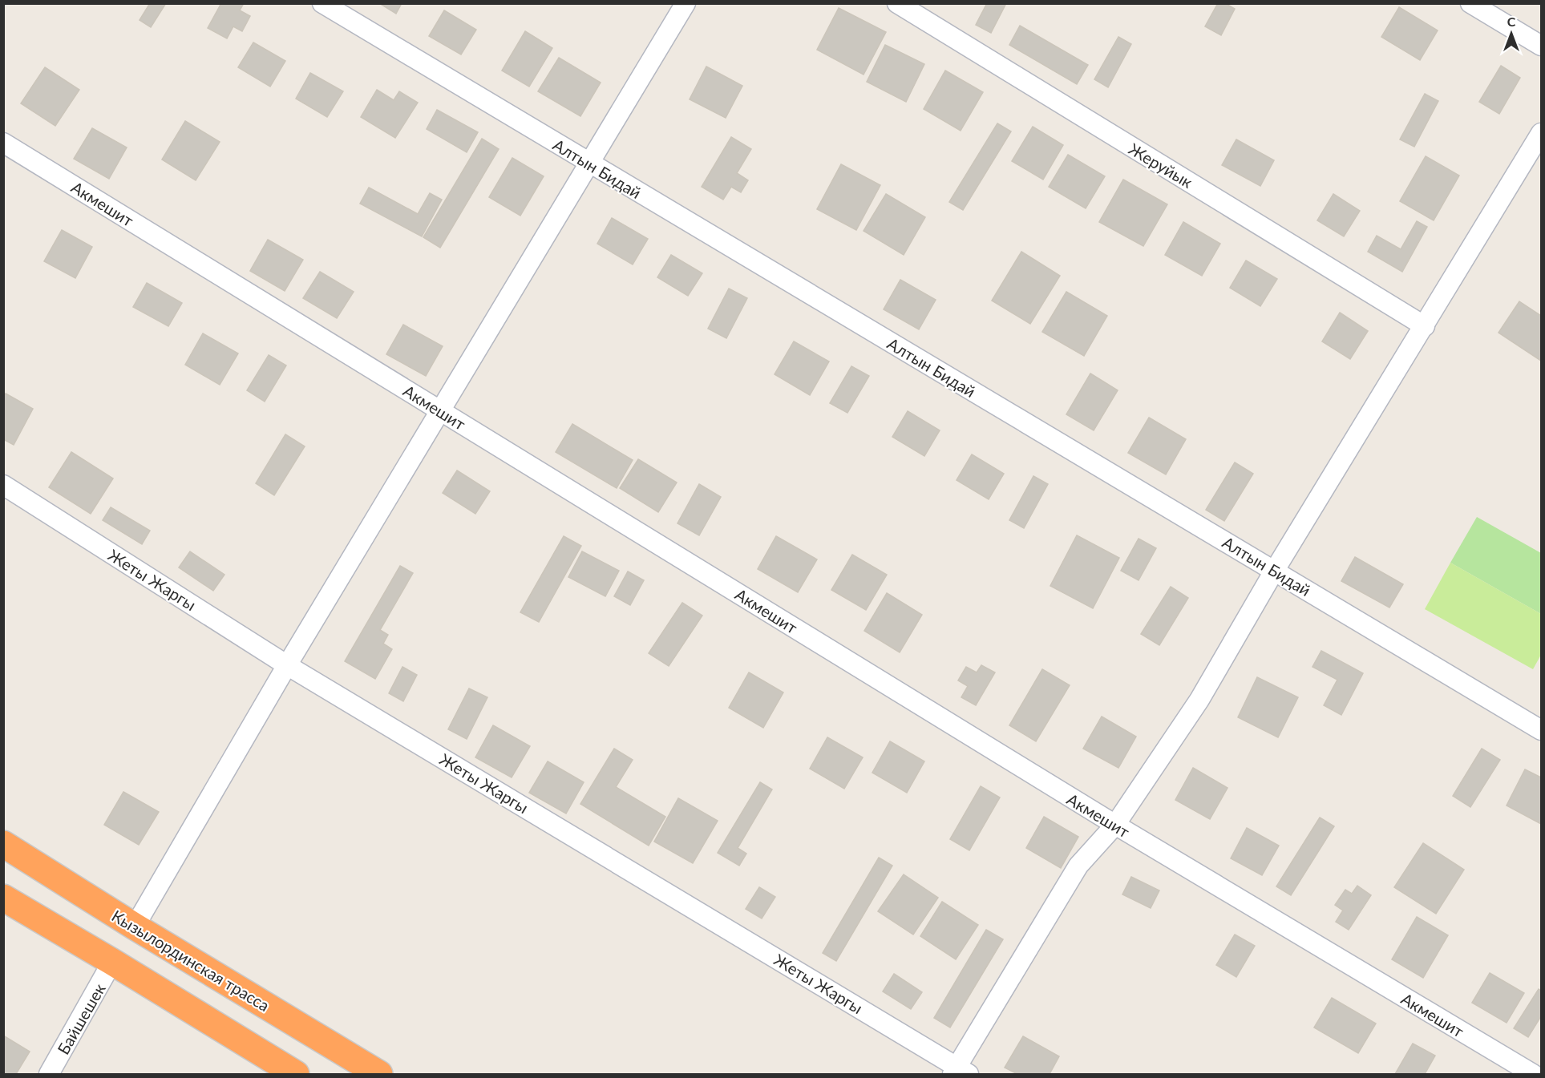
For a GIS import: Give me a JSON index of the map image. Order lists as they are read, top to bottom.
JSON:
{
  "streets": {
    "highway": ["Кызылординская трасса"],
    "street": [
      "Жеруйык",
      "Алтын Бидай",
      "Акмешит",
      "Жеты Жаргы",
      "Байшешек"
    ]
  },
  "north": "top"
}
